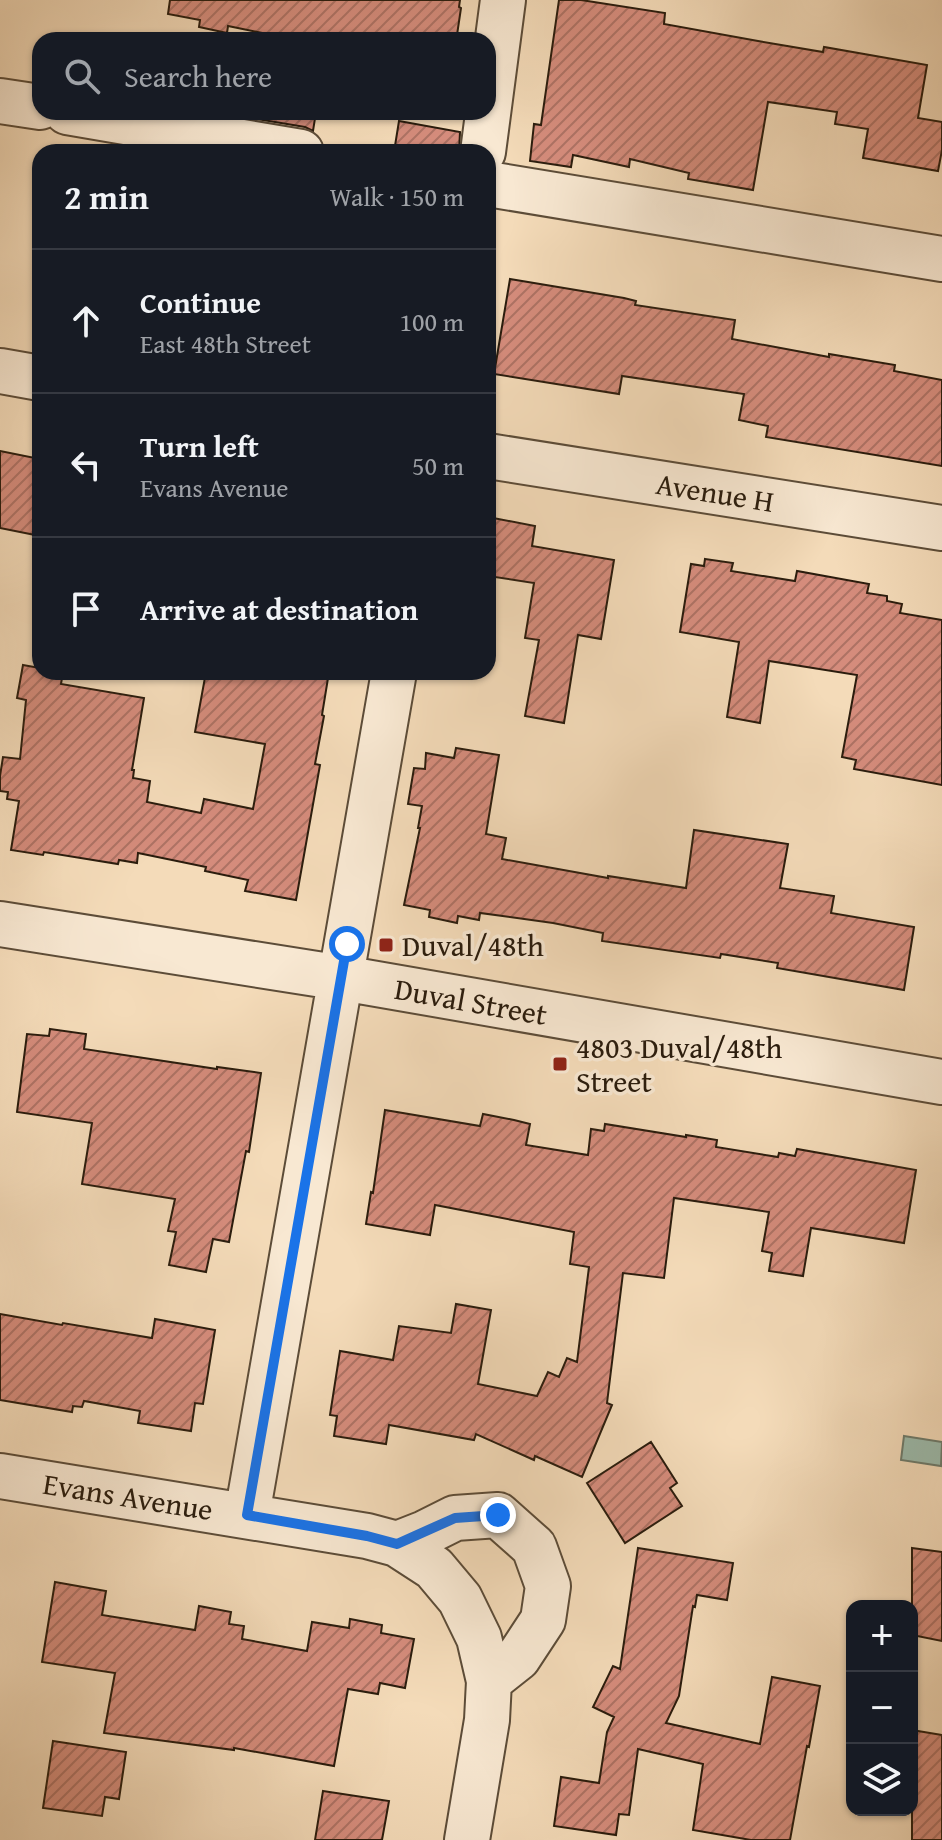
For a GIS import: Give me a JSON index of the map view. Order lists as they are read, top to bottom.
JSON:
{
  "streets": {
    "street": ["Avenue H", "Duval Street", "Evans Avenue"]
  },
  "places": {
    "transit": ["Duval/48th", "4803 Duval/48th Street"]
  },
  "page": {
    "search": "Search here",
    "heading": ["2 min", "Walk · 150 m"],
    "list": [
      ["Continue", "East 48th Street", "100 m"],
      ["Turn left", "Evans Avenue", "50 m"],
      "Arrive at destination"
    ],
    "map_buttons": ["+", "−"]
  }
}
